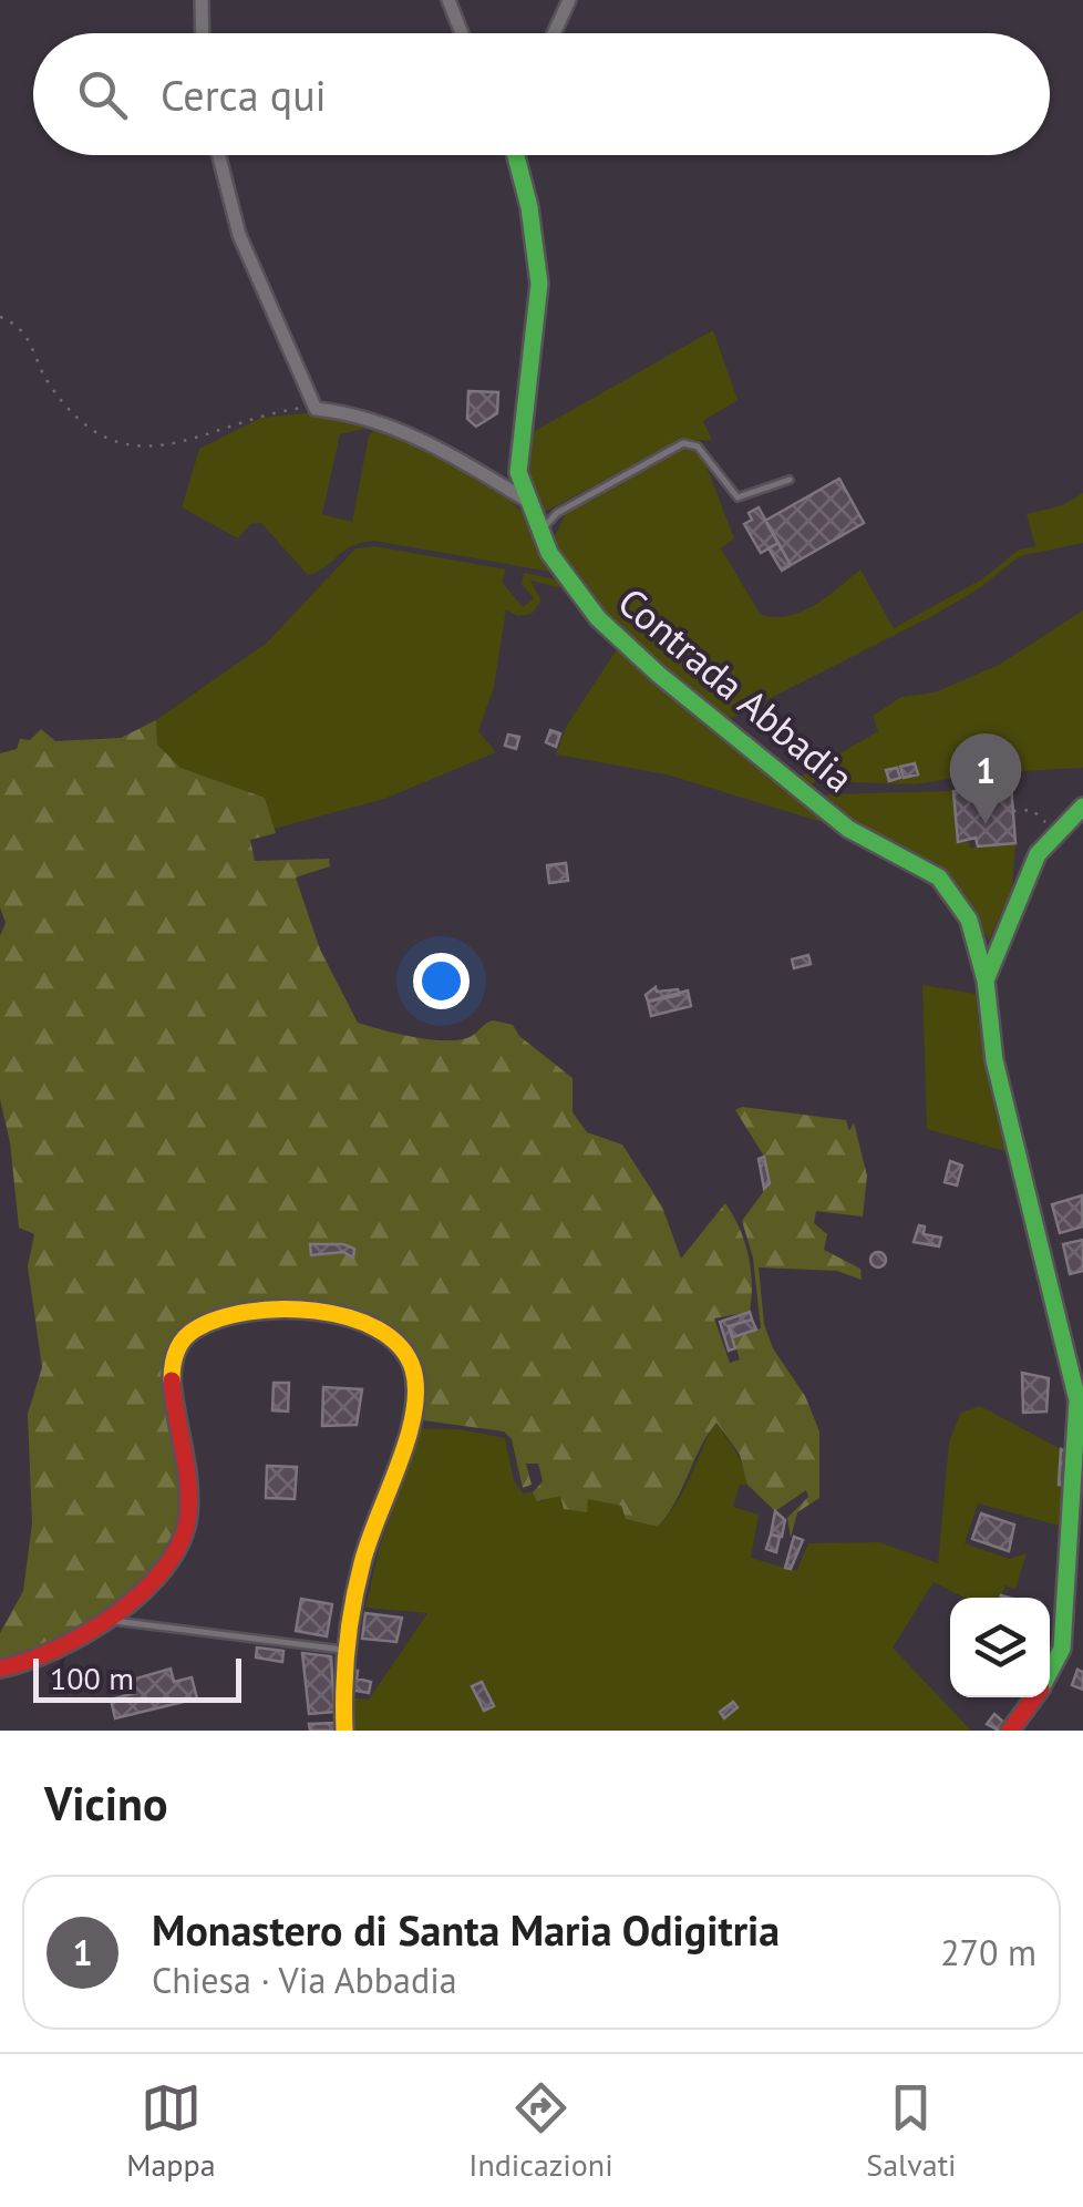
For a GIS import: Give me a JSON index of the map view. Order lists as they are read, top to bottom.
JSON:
{
  "streets": {
    "street": ["Contrada Abbadia"]
  },
  "scale_bar": "100 m",
  "page": {
    "search": "Cerca qui",
    "pins": "1",
    "scale": "100 m",
    "heading": "Vicino",
    "list": [
      {
        "mark": "1",
        "name": "Monastero di Santa Maria Odigitria",
        "note": "Chiesa · Via Abbadia",
        "value": "270 m"
      }
    ],
    "nav": ["Mappa", "Indicazioni", "Salvati"]
  }
}
